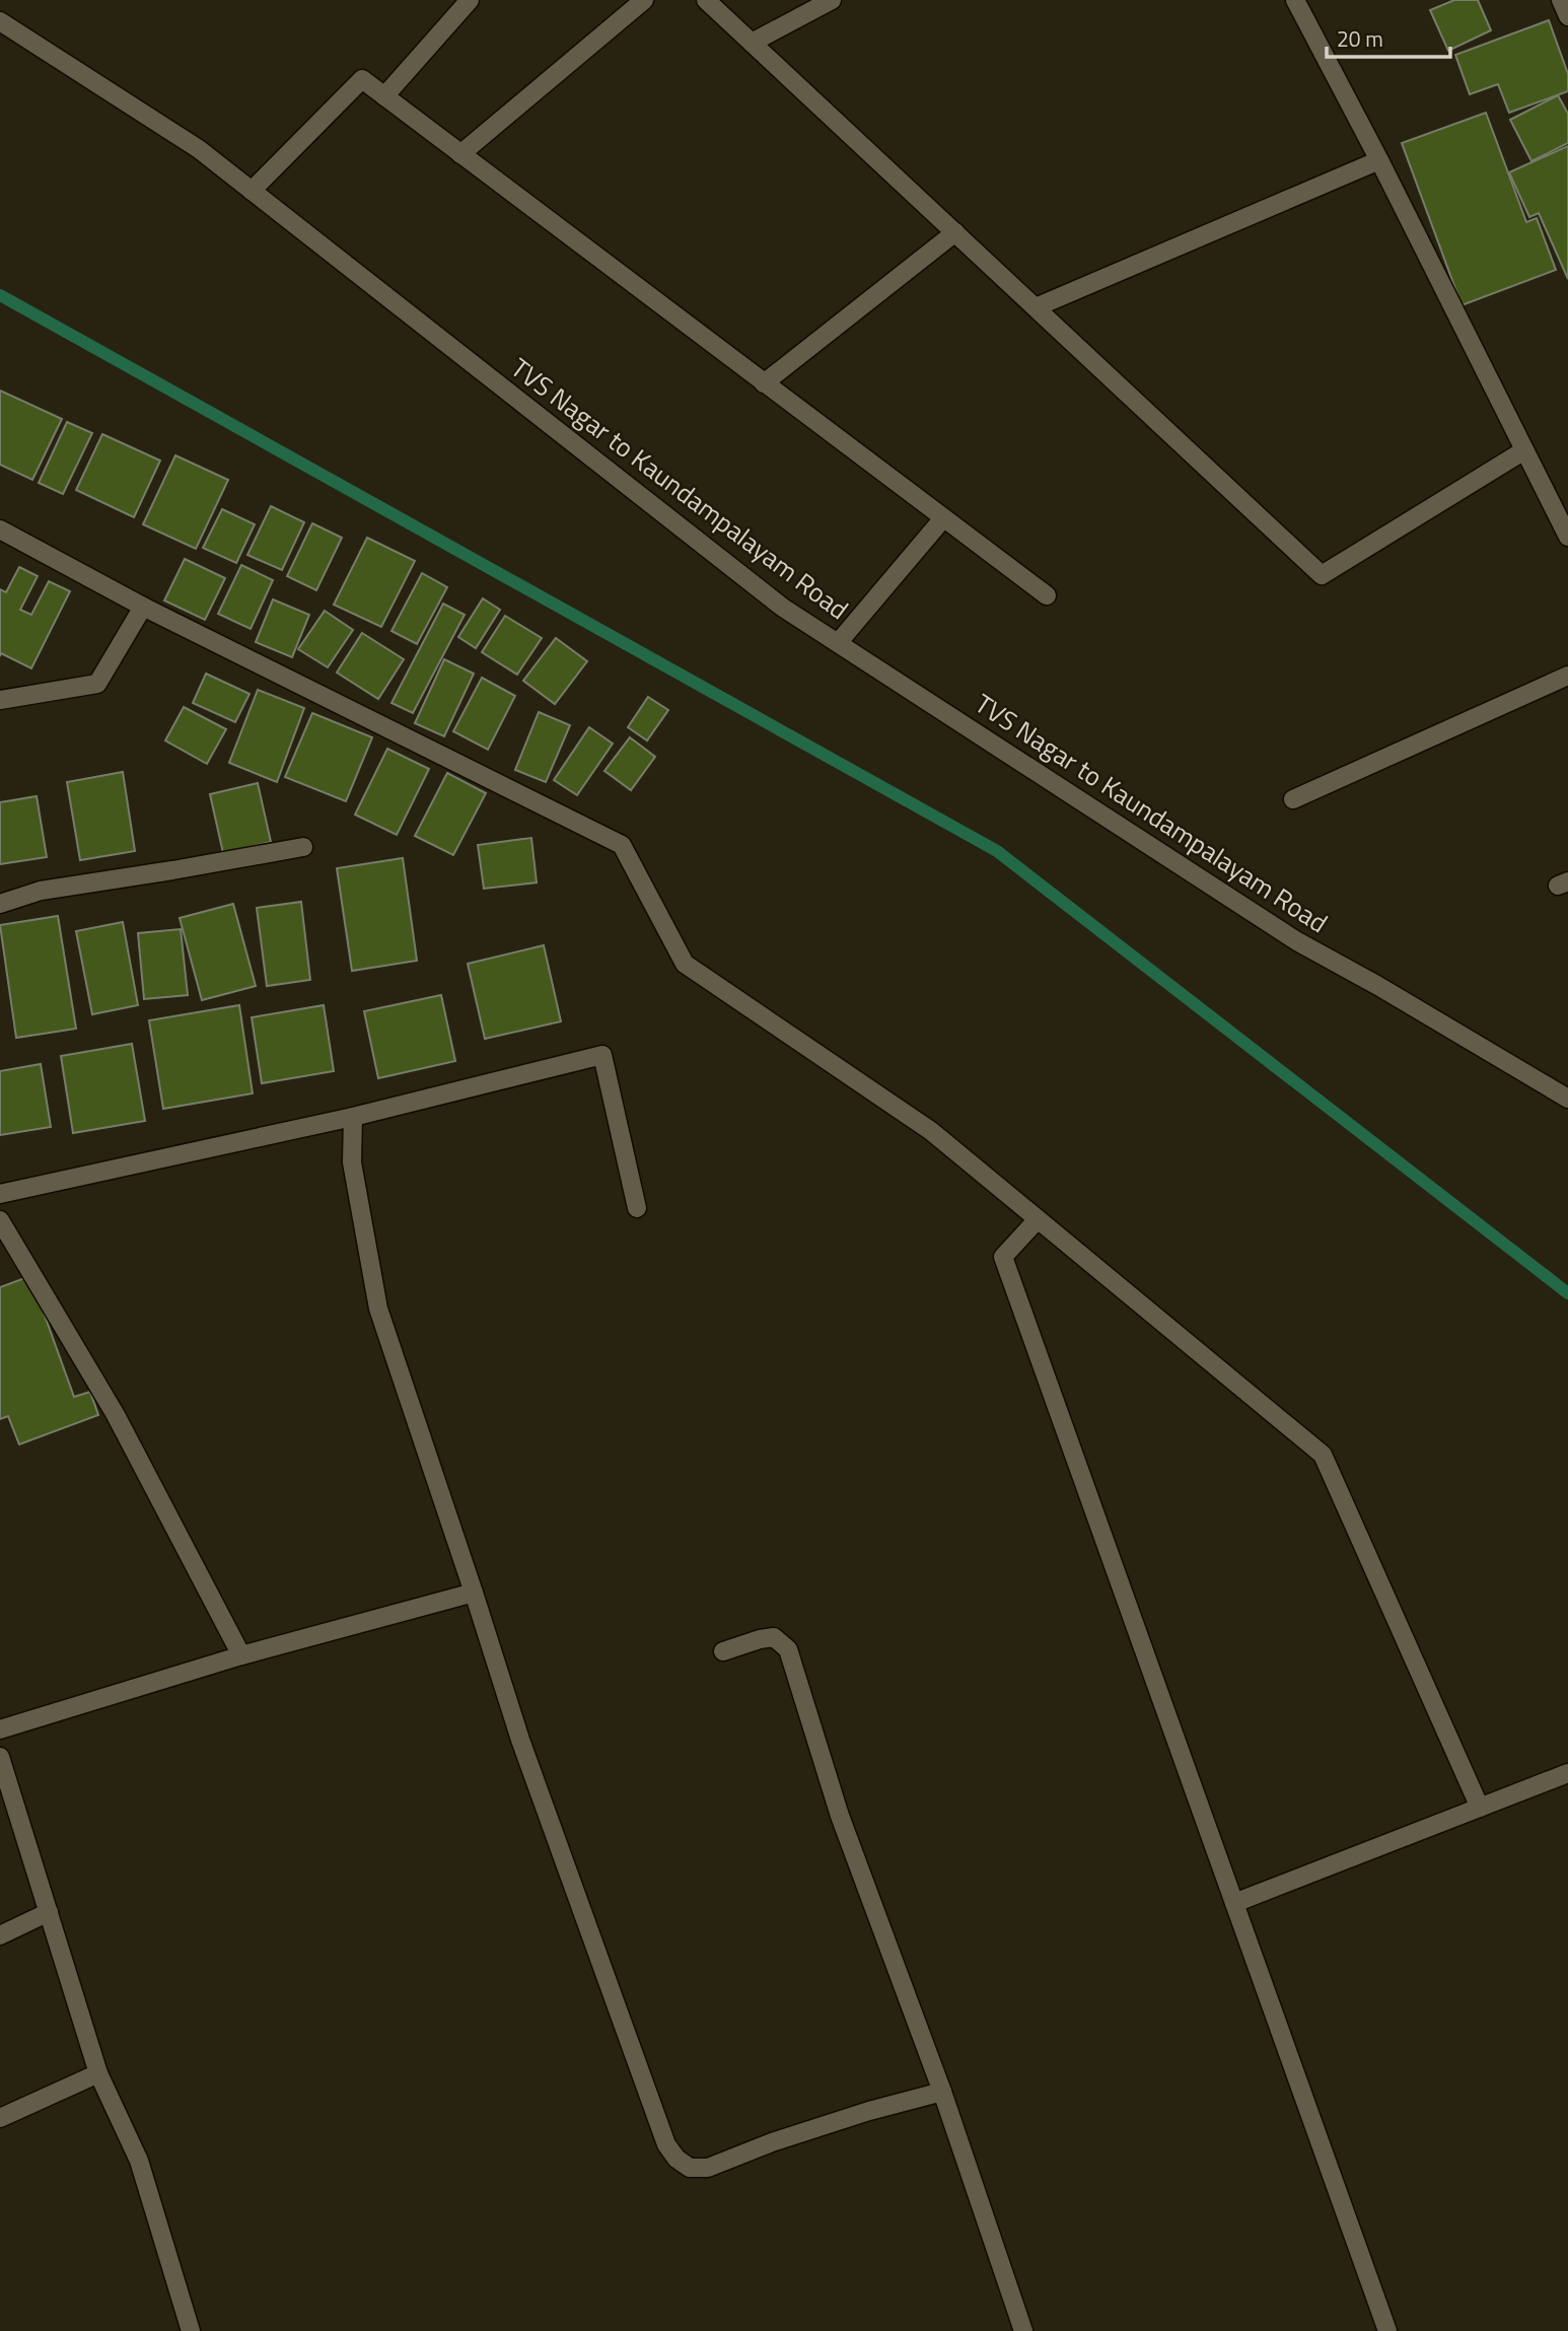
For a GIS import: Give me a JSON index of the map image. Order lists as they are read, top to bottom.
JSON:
{
  "streets": {
    "street": ["TVS Nagar to Kaundampalayam Road"]
  },
  "scale_bar": "20 m"
}
